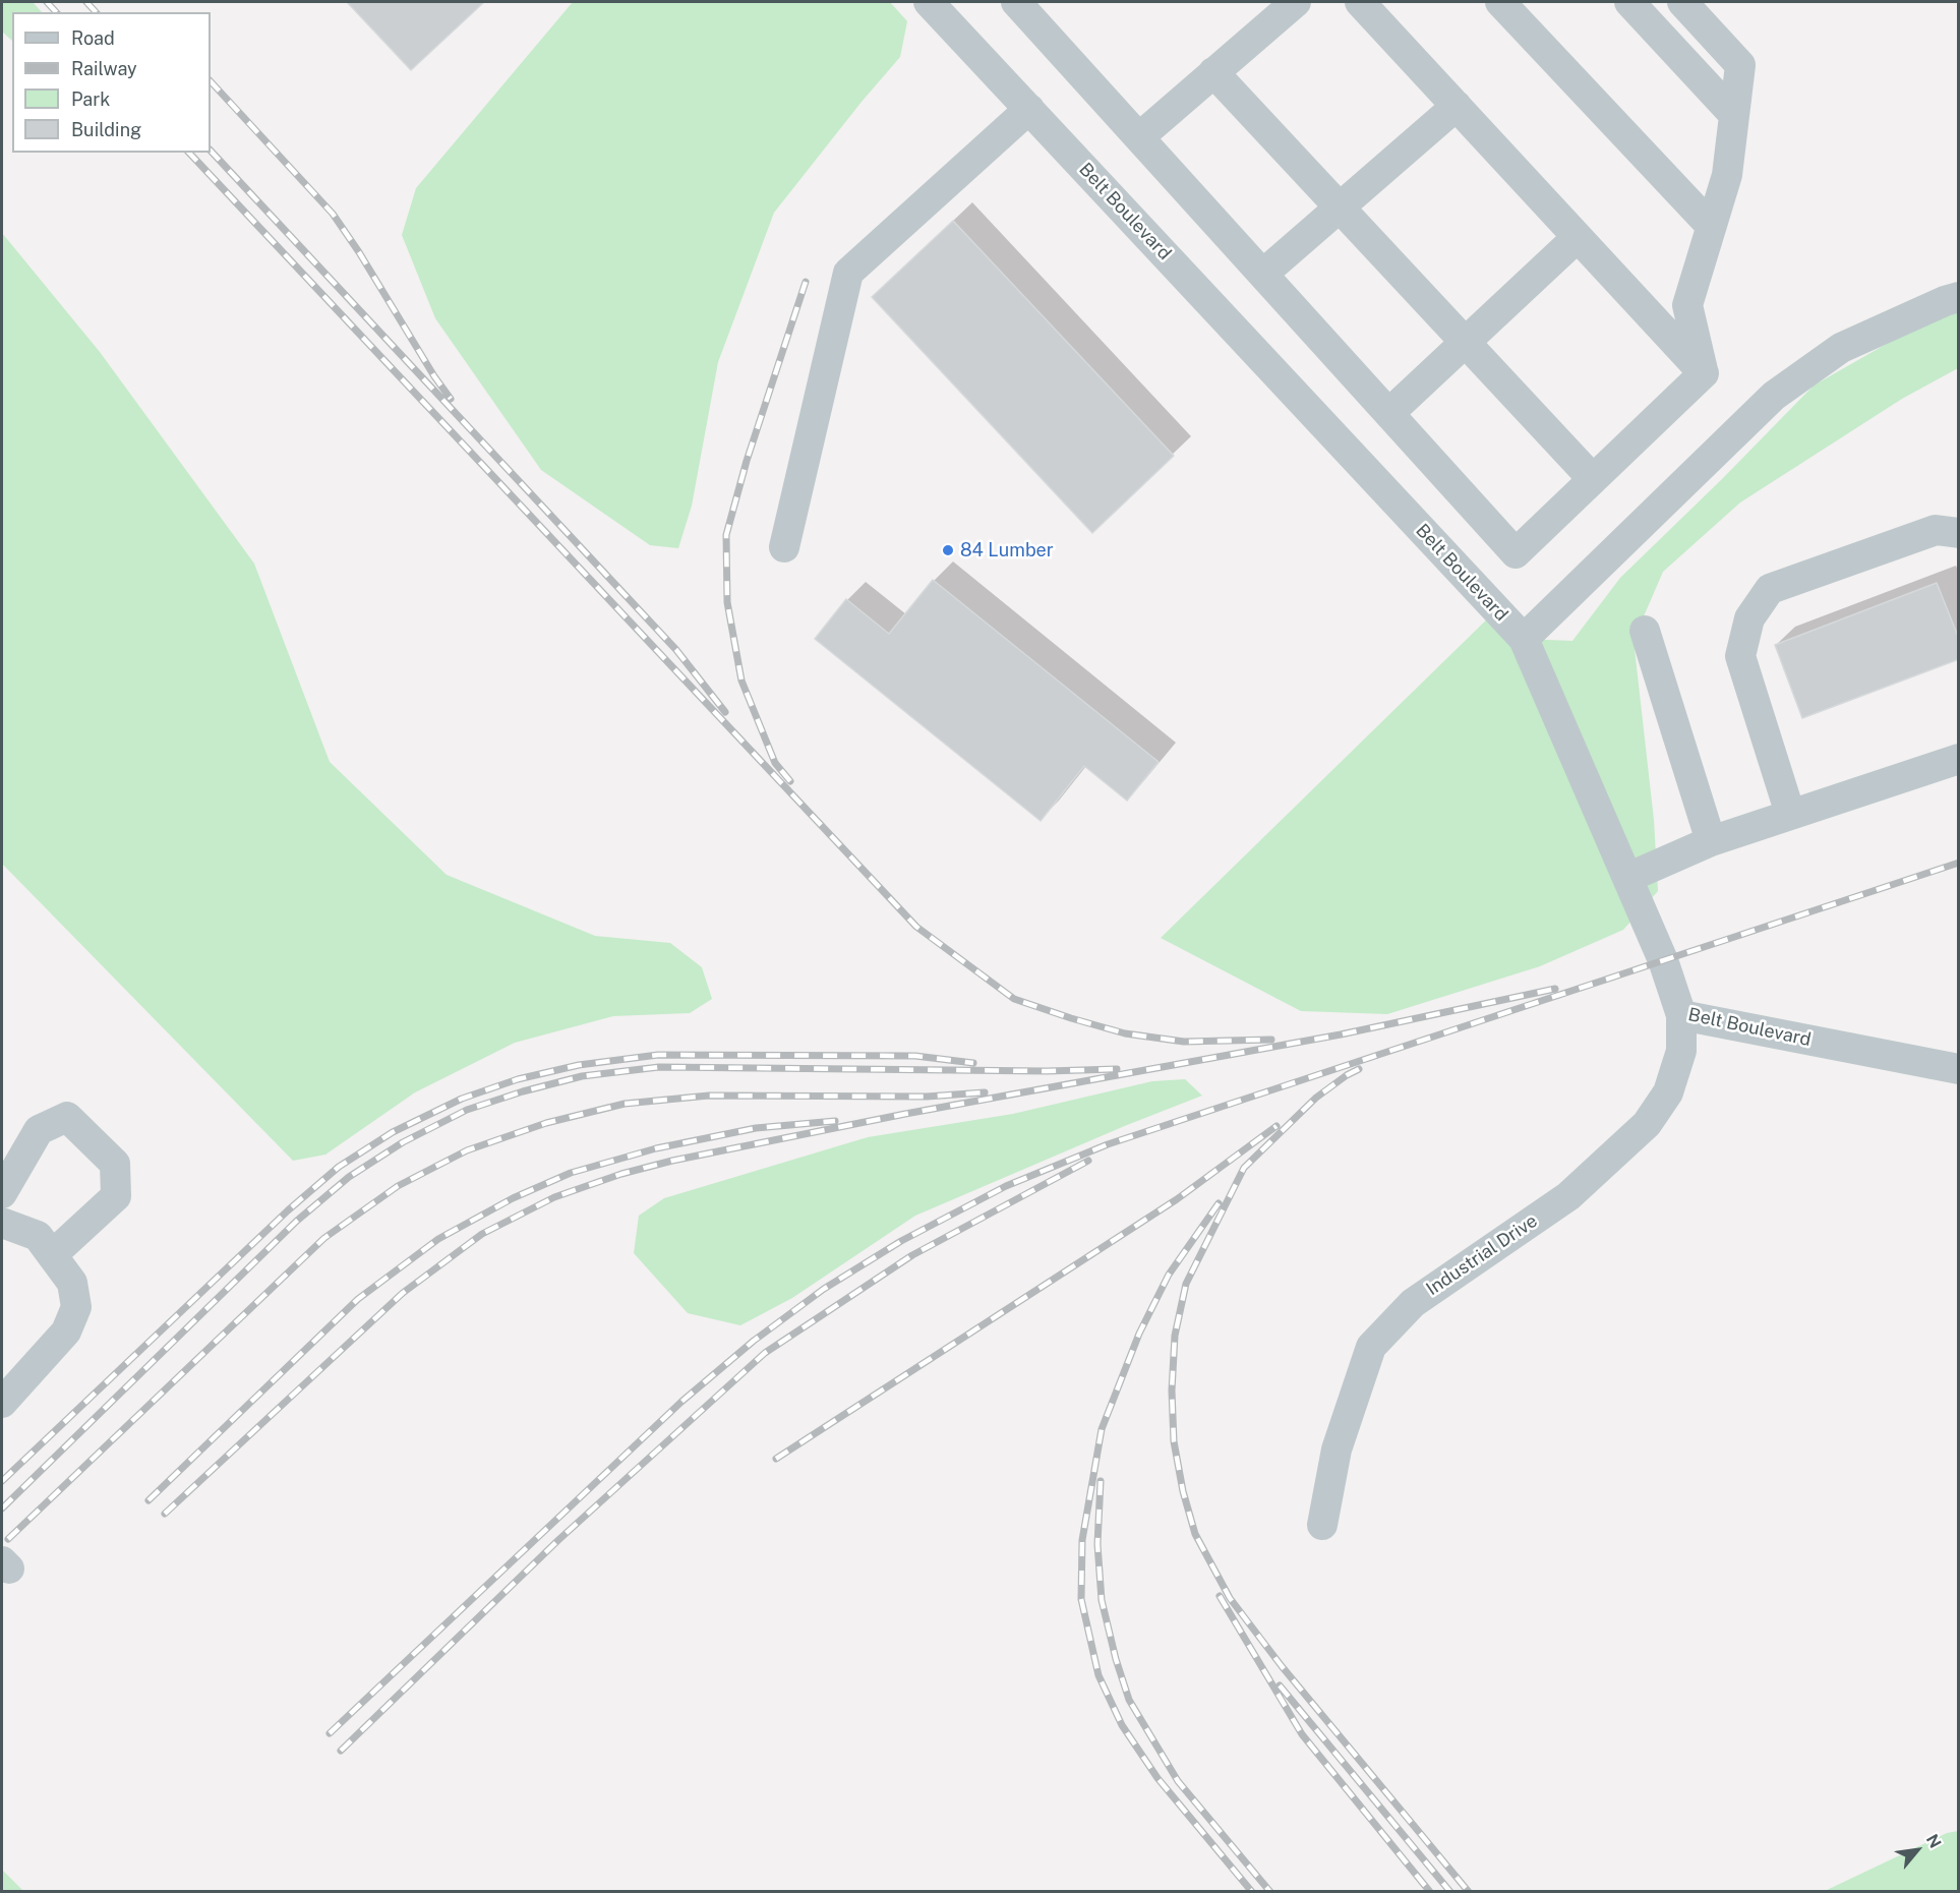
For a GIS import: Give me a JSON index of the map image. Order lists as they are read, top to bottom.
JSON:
{
  "streets": {
    "street": ["Belt Boulevard", "Industrial Drive"]
  },
  "crossings": [
    ["Belt Boulevard", "Industrial Drive"]
  ],
  "places": ["84 Lumber"],
  "legend": [
    "Road",
    "Railway",
    "Park",
    "Building"
  ],
  "north": "top right"
}
